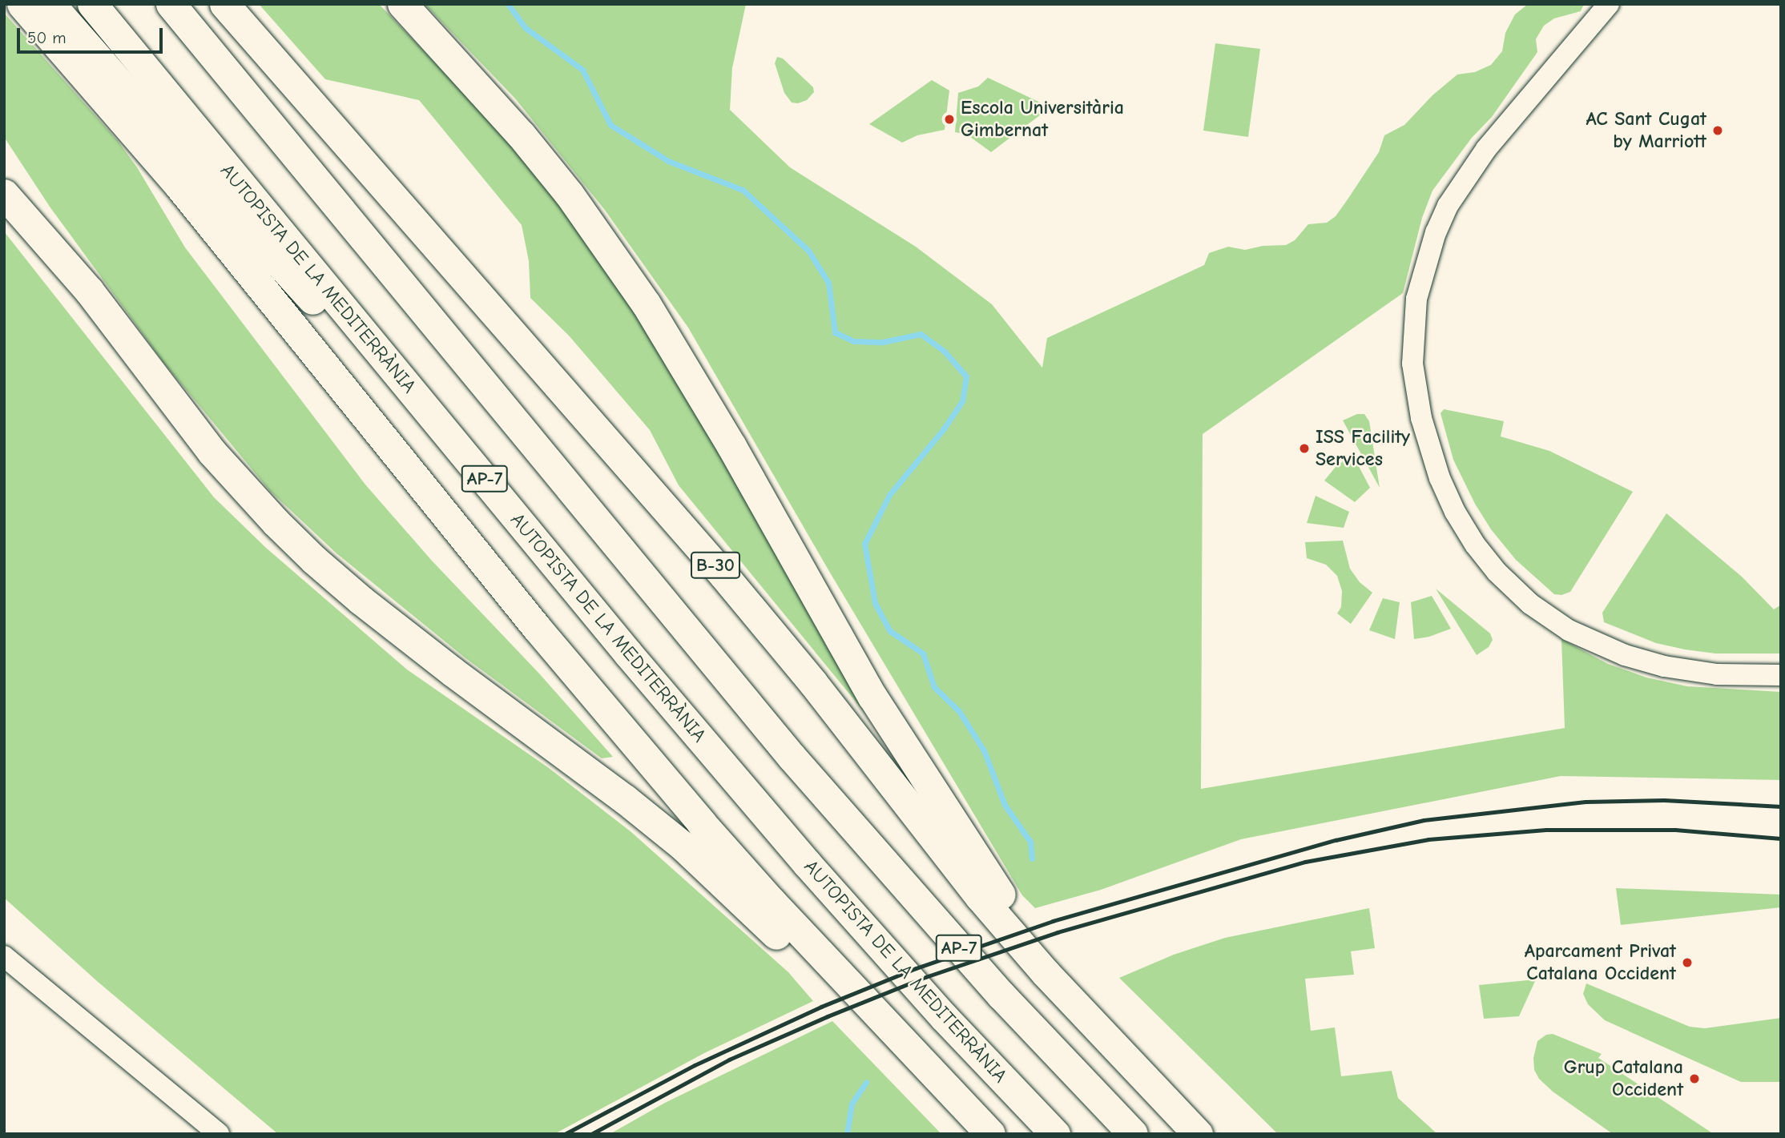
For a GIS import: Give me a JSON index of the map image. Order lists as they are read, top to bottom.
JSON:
{
  "streets": {
    "highway": ["AUTOPISTA DE LA MEDITERRÀNIA", "AP-7", "B-30"]
  },
  "places": [
    "Escola Universitària Gimbernat",
    "AC Sant Cugat by Marriott",
    "ISS Facility Services",
    "Aparcament Privat Catalana Occident",
    "Grup Catalana Occident"
  ],
  "scale_bar": "50 m"
}
